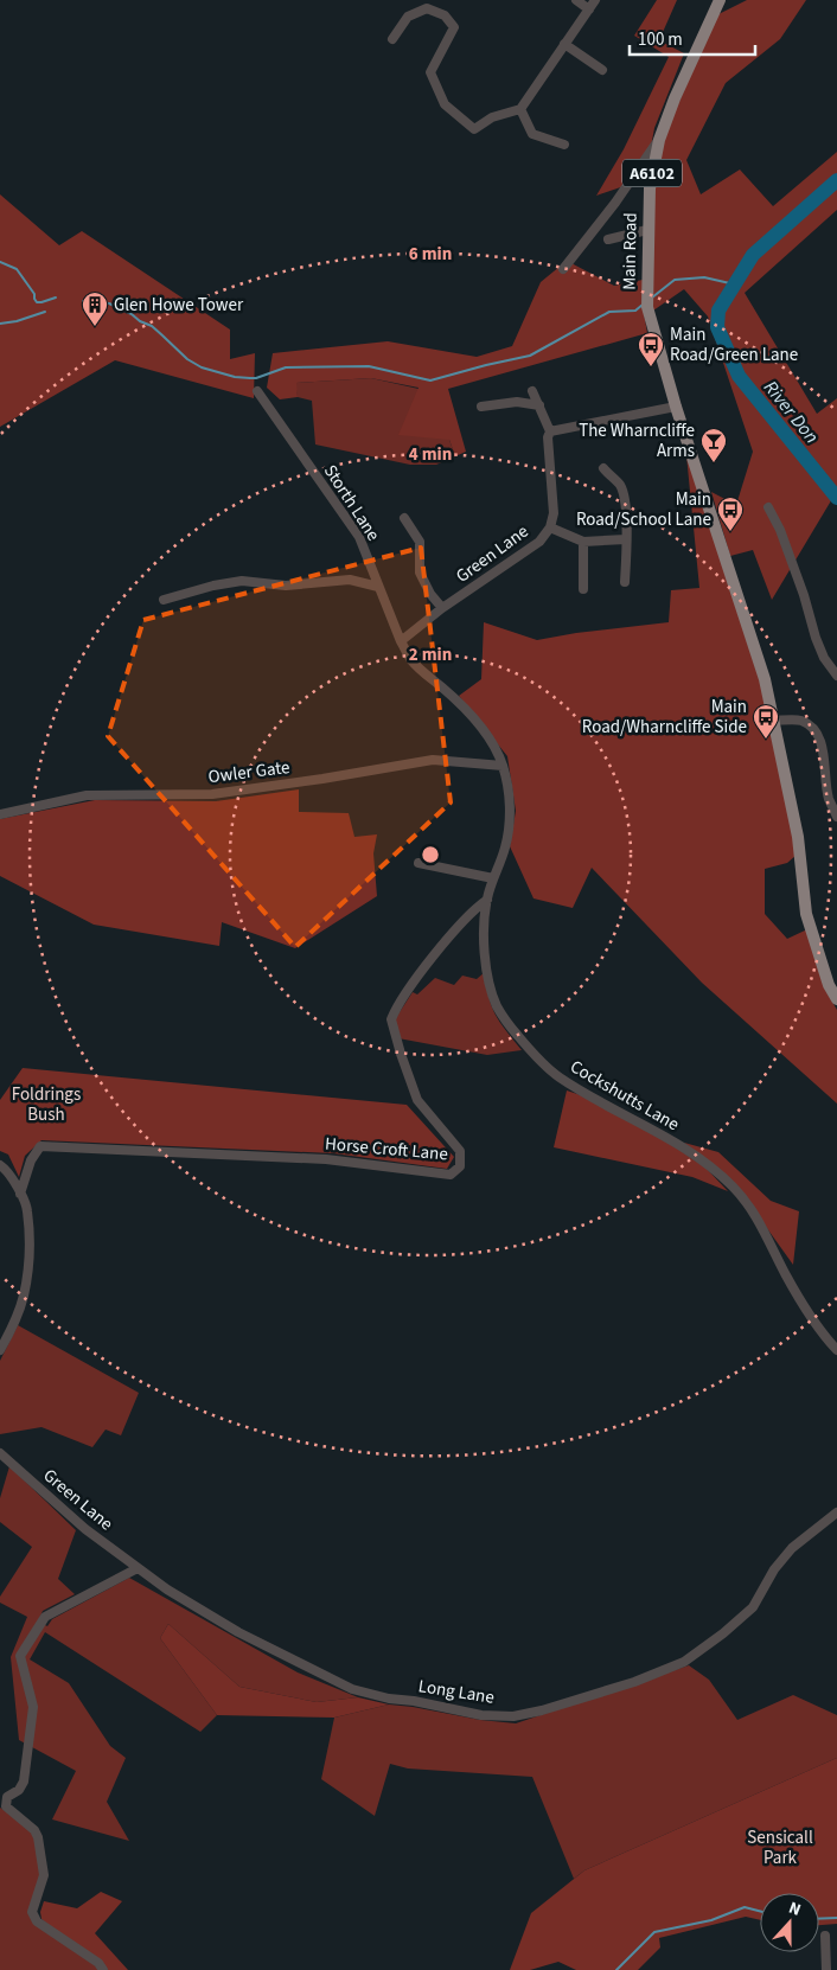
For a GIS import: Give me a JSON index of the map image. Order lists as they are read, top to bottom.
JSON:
{
  "streets": {
    "main road": ["A6102", "Main Road"],
    "street": [
      "Storth Lane",
      "Green Lane",
      "Owler Gate",
      "Cockshutts Lane",
      "Horse Croft Lane",
      "Long Lane"
    ]
  },
  "crossings": [
    ["A6102", "Main Road"],
    ["Storth Lane", "Green Lane"],
    ["Green Lane", "Long Lane"],
    ["Owler Gate", "Cockshutts Lane"],
    ["Cockshutts Lane", "Horse Croft Lane"]
  ],
  "water": ["River Don"],
  "parks": ["Foldrings Bush", "Sensicall Park"],
  "places": {
    "building": ["Glen Howe Tower"],
    "bus stop": ["Main Road/Green Lane", "Main Road/School Lane", "Main Road/Wharncliffe Side"],
    "bar": ["The Wharncliffe Arms"]
  },
  "scale_bar": "100 m",
  "north": "top",
  "rings": ["6 min", "4 min", "2 min"]
}
